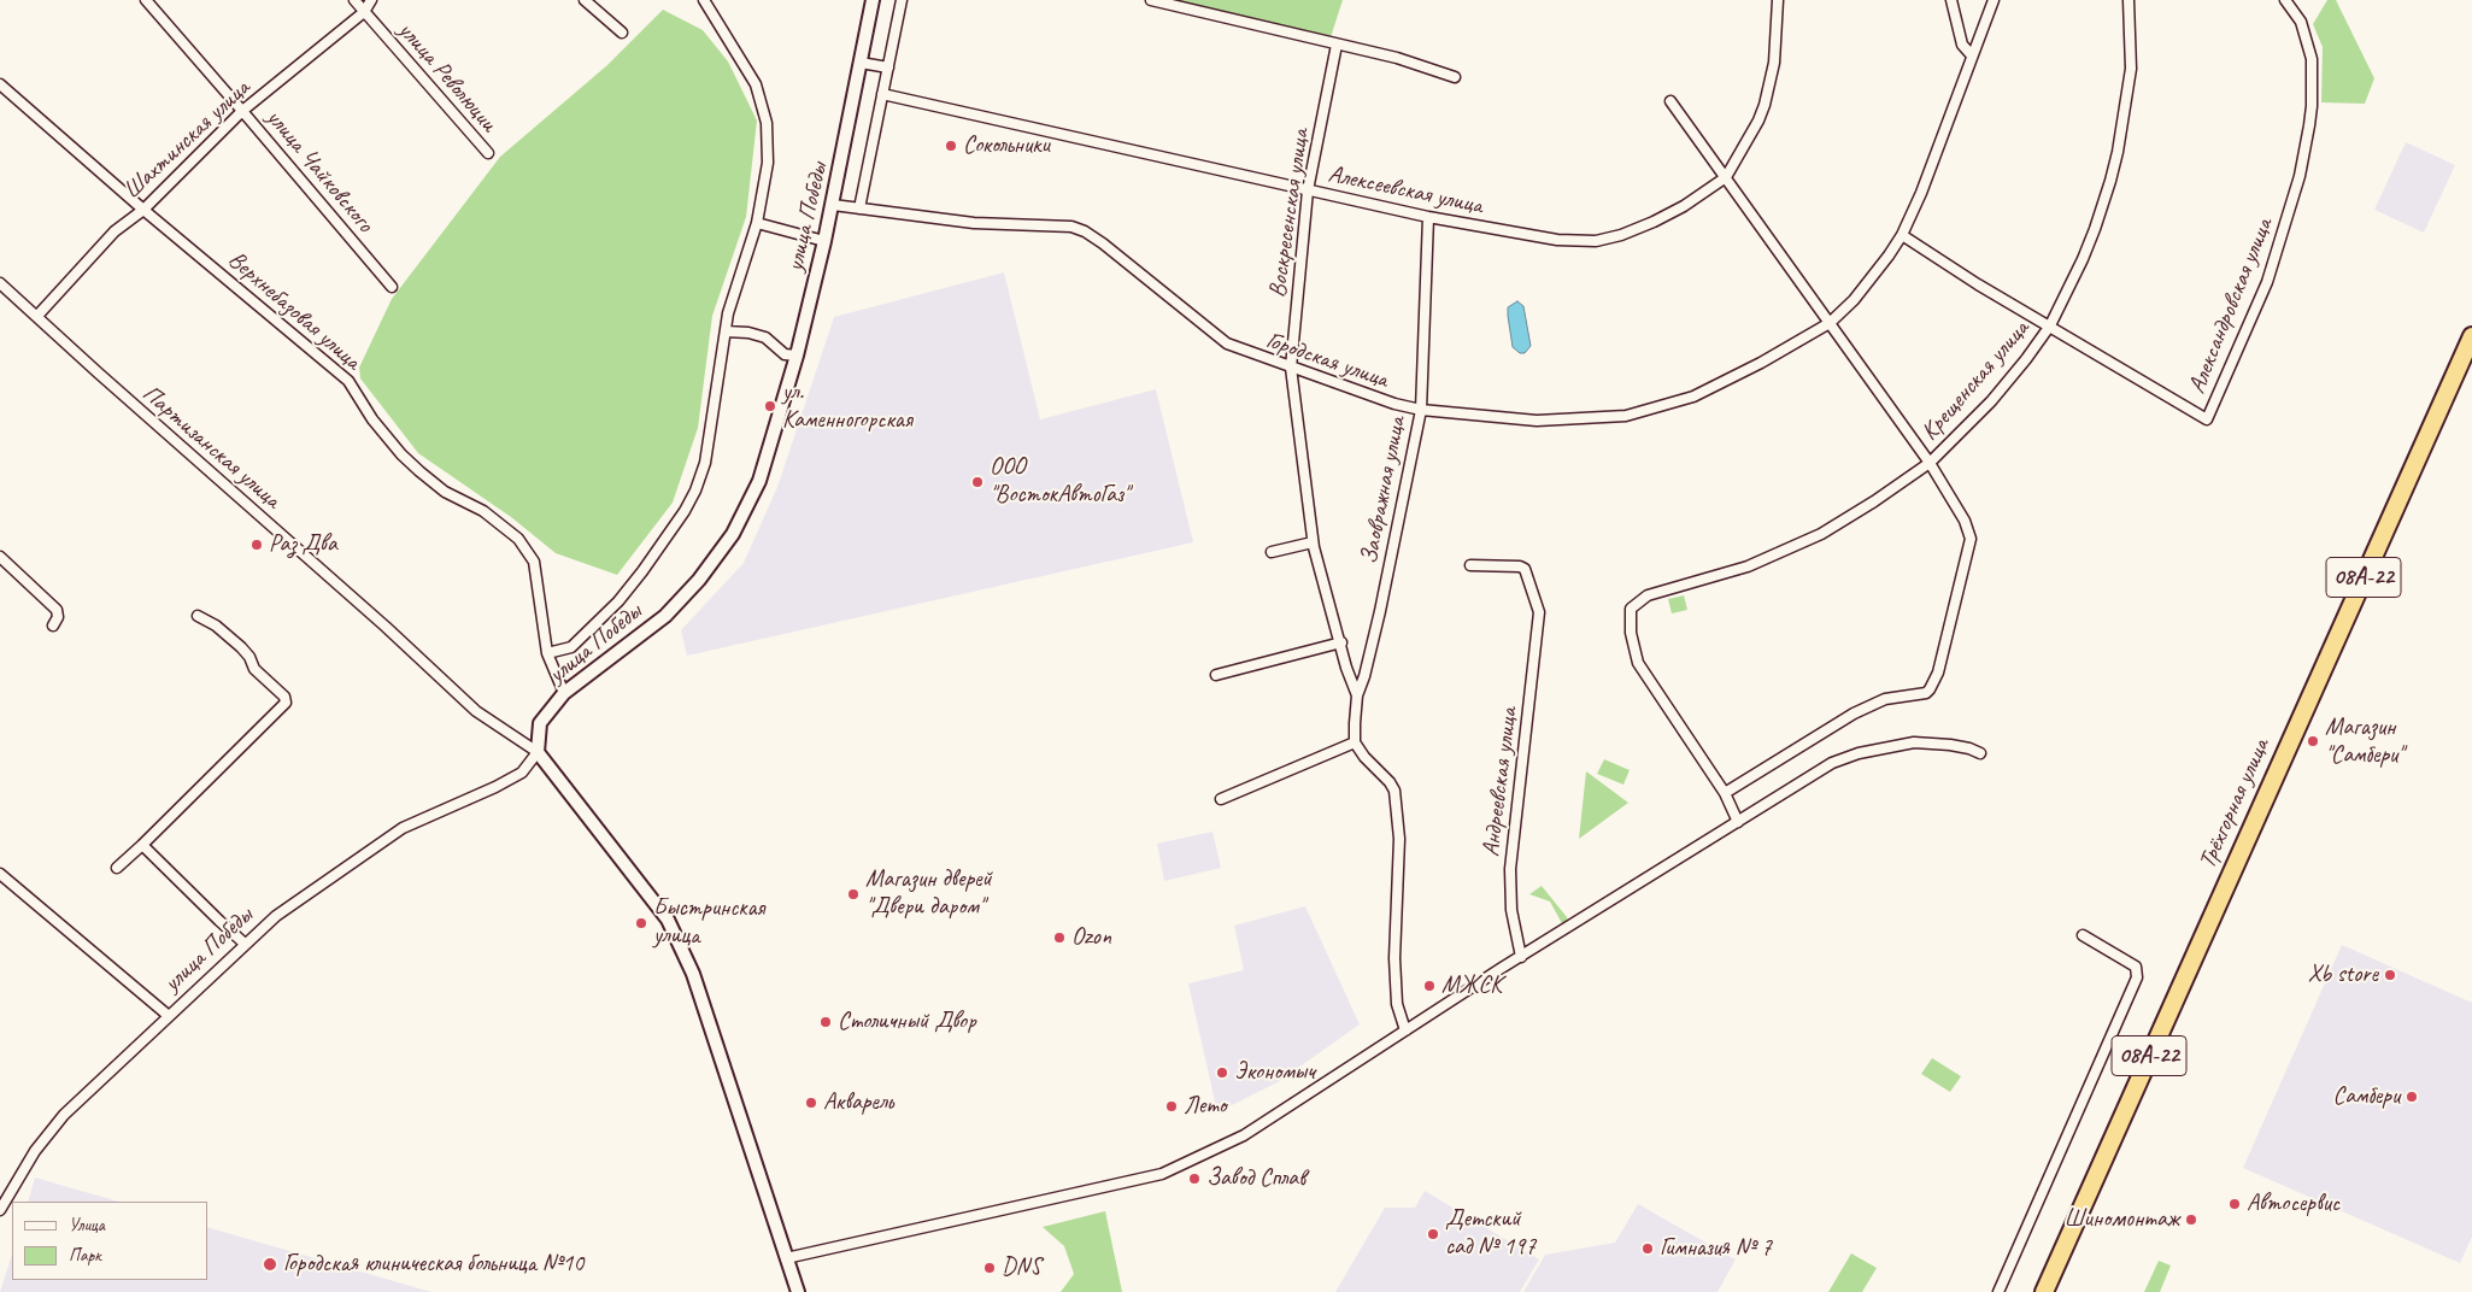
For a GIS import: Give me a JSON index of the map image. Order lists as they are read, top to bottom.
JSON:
{
  "streets": {
    "highway": ["08А-22", "Трёхгорная улица"],
    "street": [
      "улица Революции",
      "Шахтинская улица",
      "улица Чайковского",
      "Алексеевская улица",
      "Воскресенская улица",
      "улица Победы",
      "Александровская улица",
      "Верхнебазовая улица",
      "Городская улица",
      "Крещенская улица",
      "Партизанская улица",
      "Заовражная улица",
      "Андреевская улица"
    ]
  },
  "crossings": [
    ["улица Революции", "Шахтинская улица"],
    ["Шахтинская улица", "улица Чайковского"],
    ["Шахтинская улица", "Верхнебазовая улица"],
    ["Шахтинская улица", "Партизанская улица"],
    ["Алексеевская улица", "Воскресенская улица"],
    ["Алексеевская улица", "Заовражная улица"],
    ["Воскресенская улица", "Городская улица"],
    ["Воскресенская улица", "Заовражная улица"],
    ["улица Победы", "Верхнебазовая улица"],
    ["улица Победы", "Городская улица"],
    ["улица Победы", "Партизанская улица"],
    ["Александровская улица", "Крещенская улица"],
    ["Городская улица", "Заовражная улица"]
  ],
  "places": [
    "Сокольники",
    "ул. Каменногорская",
    "ООО \"ВостокАвтоГаз\"",
    "Раз Два",
    "Магазин \"Самбери\"",
    "Магазин дверей \"Двери даром\"",
    "Быстринская улица",
    "Ozon",
    "Xb store",
    "МЖСК",
    "Столичный Двор",
    "Экономыч",
    "Самбери",
    "Акварель",
    "Лето",
    "Завод Сплав",
    "Автосервис",
    "Шиномонтаж",
    "Детский сад № 197",
    "Гимназия № 7",
    "Городская клиническая больница №10",
    "DNS"
  ],
  "legend": ["Улица", "Парк"]
}
